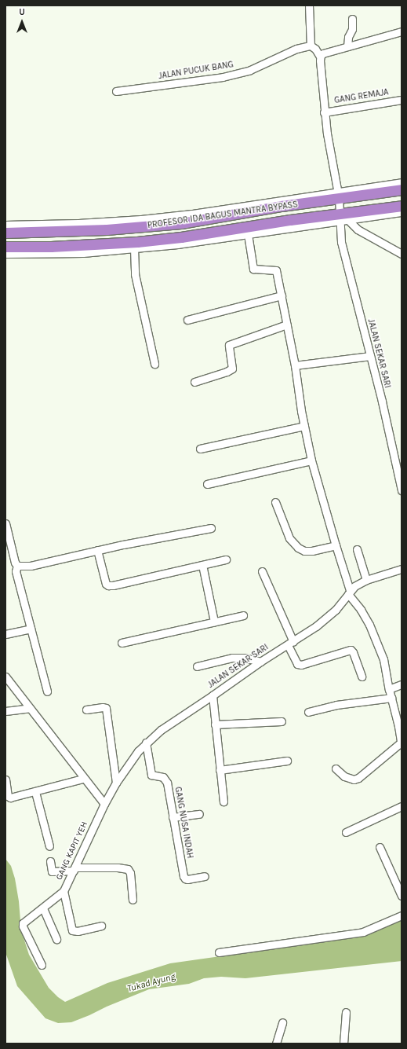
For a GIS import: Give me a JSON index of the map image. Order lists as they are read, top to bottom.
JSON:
{
  "streets": {
    "highway": ["PROFESOR IDA BAGUS MANTRA BYPASS"],
    "street": [
      "JALAN PUCUK BANG",
      "GANG REMAJA",
      "JALAN SEKAR SARI",
      "GANG NUSA INDAH",
      "GANG KAPIT YEH"
    ]
  },
  "crossings": [
    ["GANG REMAJA", "JALAN SEKAR SARI"],
    ["PROFESOR IDA BAGUS MANTRA BYPASS", "JALAN SEKAR SARI"],
    ["JALAN SEKAR SARI", "GANG NUSA INDAH"],
    ["JALAN SEKAR SARI", "GANG KAPIT YEH"]
  ],
  "water": ["Tukad Ayung"],
  "north": "top"
}
